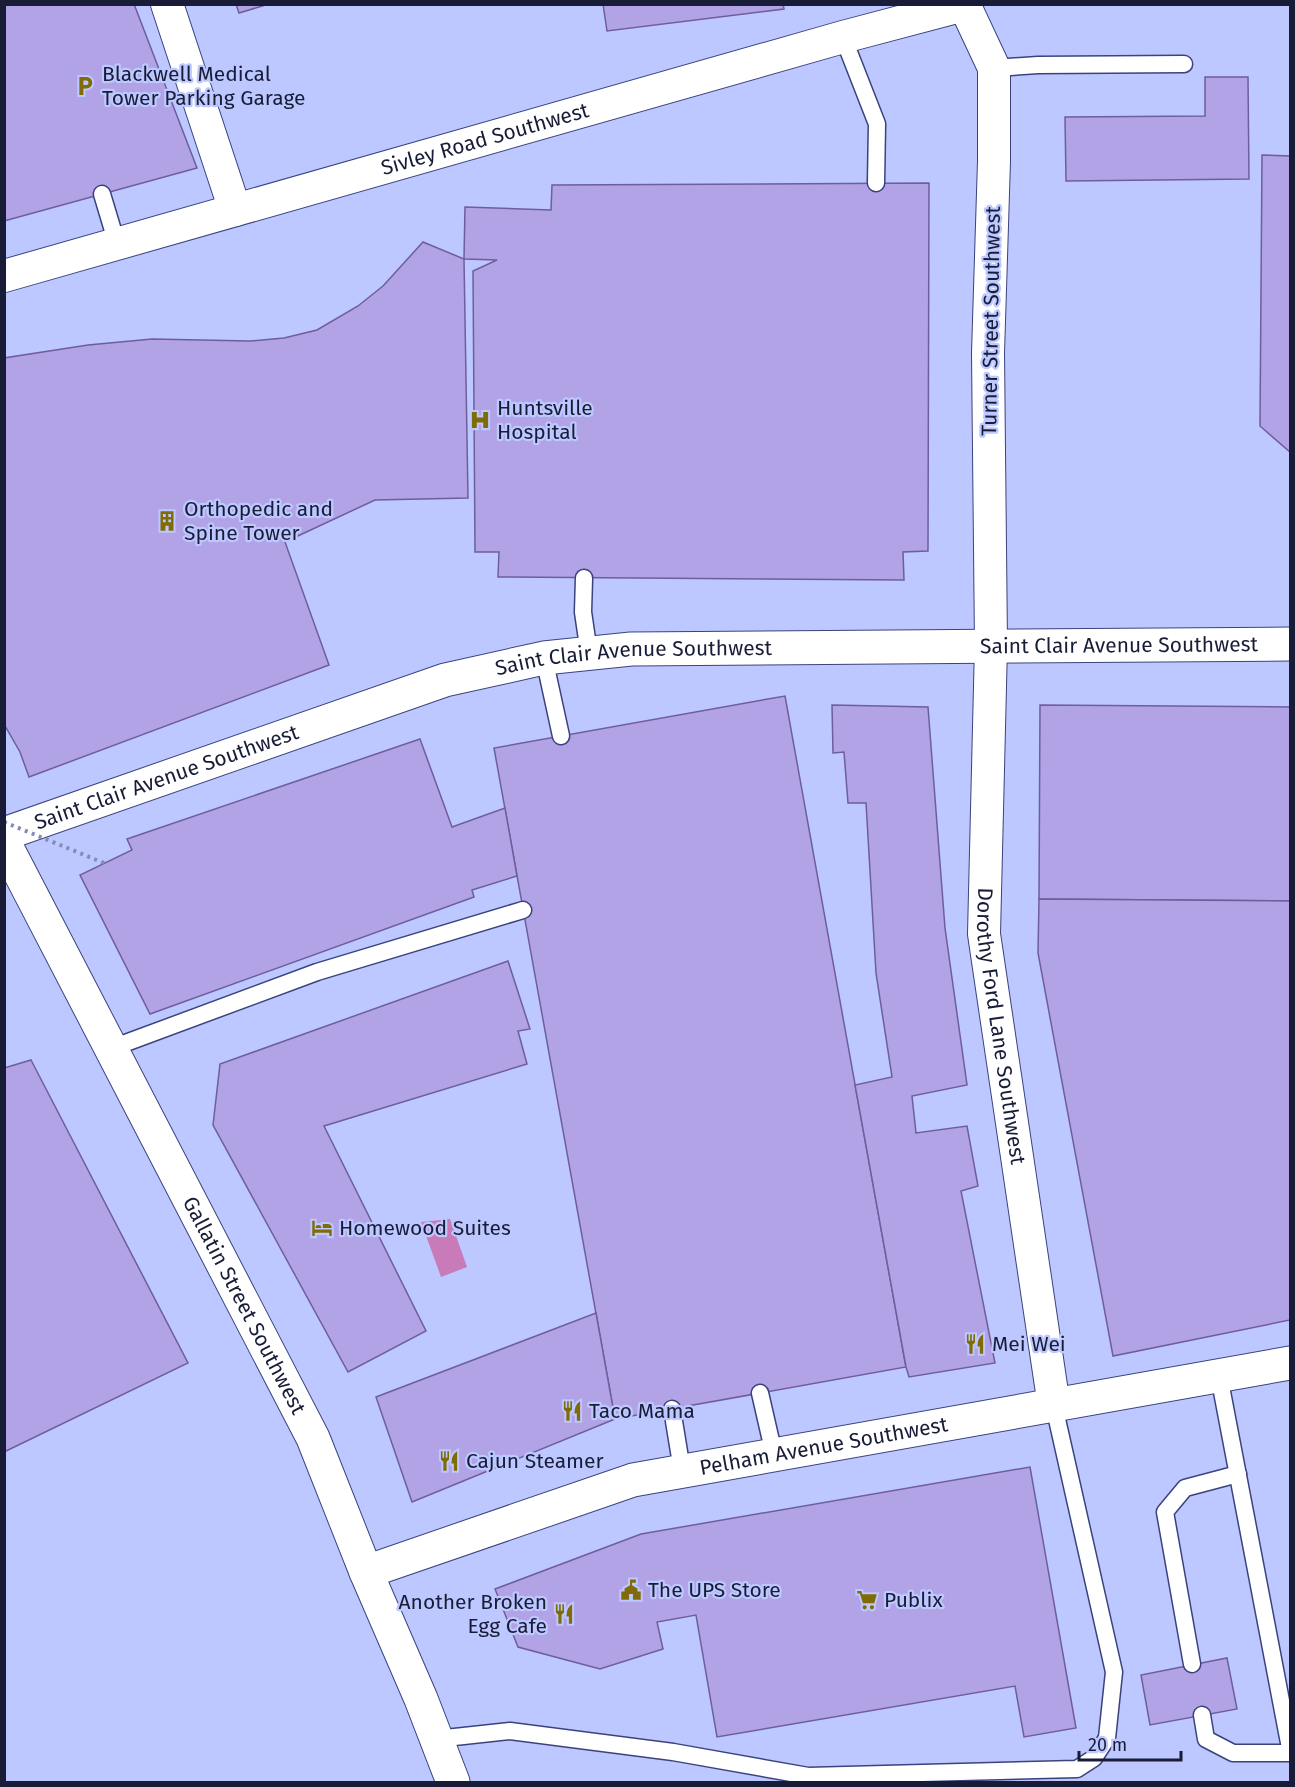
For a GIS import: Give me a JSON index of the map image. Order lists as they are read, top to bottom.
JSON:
{
  "streets": {
    "street": [
      "Sivley Road Southwest",
      "Turner Street Southwest",
      "Saint Clair Avenue Southwest",
      "Dorothy Ford Lane Southwest",
      "Gallatin Street Southwest",
      "Pelham Avenue Southwest"
    ]
  },
  "crossings": [
    ["Sivley Road Southwest", "Turner Street Southwest"],
    ["Turner Street Southwest", "Saint Clair Avenue Southwest"],
    ["Turner Street Southwest", "Dorothy Ford Lane Southwest"],
    ["Saint Clair Avenue Southwest", "Dorothy Ford Lane Southwest"],
    ["Dorothy Ford Lane Southwest", "Pelham Avenue Southwest"],
    ["Gallatin Street Southwest", "Pelham Avenue Southwest"]
  ],
  "places": {
    "parking": ["Blackwell Medical Tower Parking Garage"],
    "hospital": ["Huntsville Hospital"],
    "building": ["Orthopedic and Spine Tower"],
    "hotel": ["Homewood Suites"],
    "restaurant": [
      "Mei Wei",
      "Taco Mama",
      "Cajun Steamer",
      "Another Broken Egg Cafe"
    ],
    "public building": ["The UPS Store"],
    "supermarket": ["Publix"]
  },
  "scale_bar": "20 m"
}
